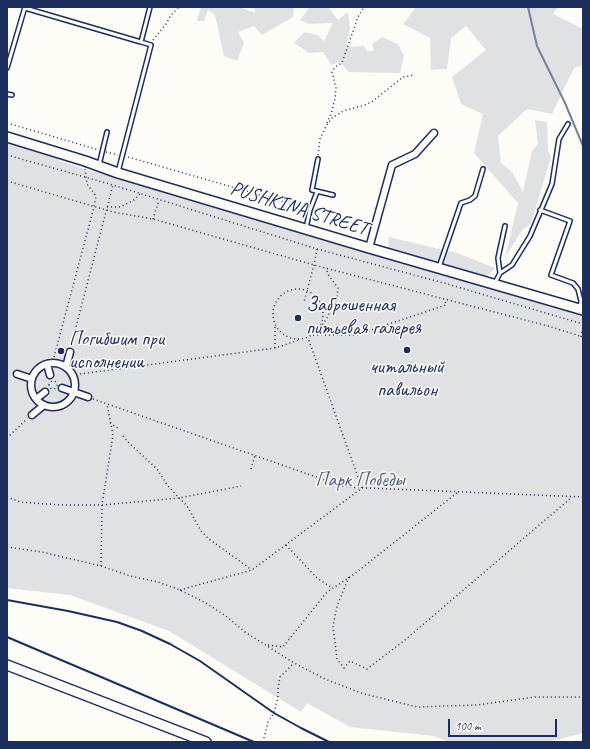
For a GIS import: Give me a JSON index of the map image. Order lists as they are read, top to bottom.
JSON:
{
  "streets": {
    "street": ["PUSHKINA STREET"]
  },
  "parks": ["Парк Победы"],
  "places": ["Заброшенная питьевая галерея", "читальный павильон", "Погибшим при исполнении"],
  "scale_bar": "100 m"
}
